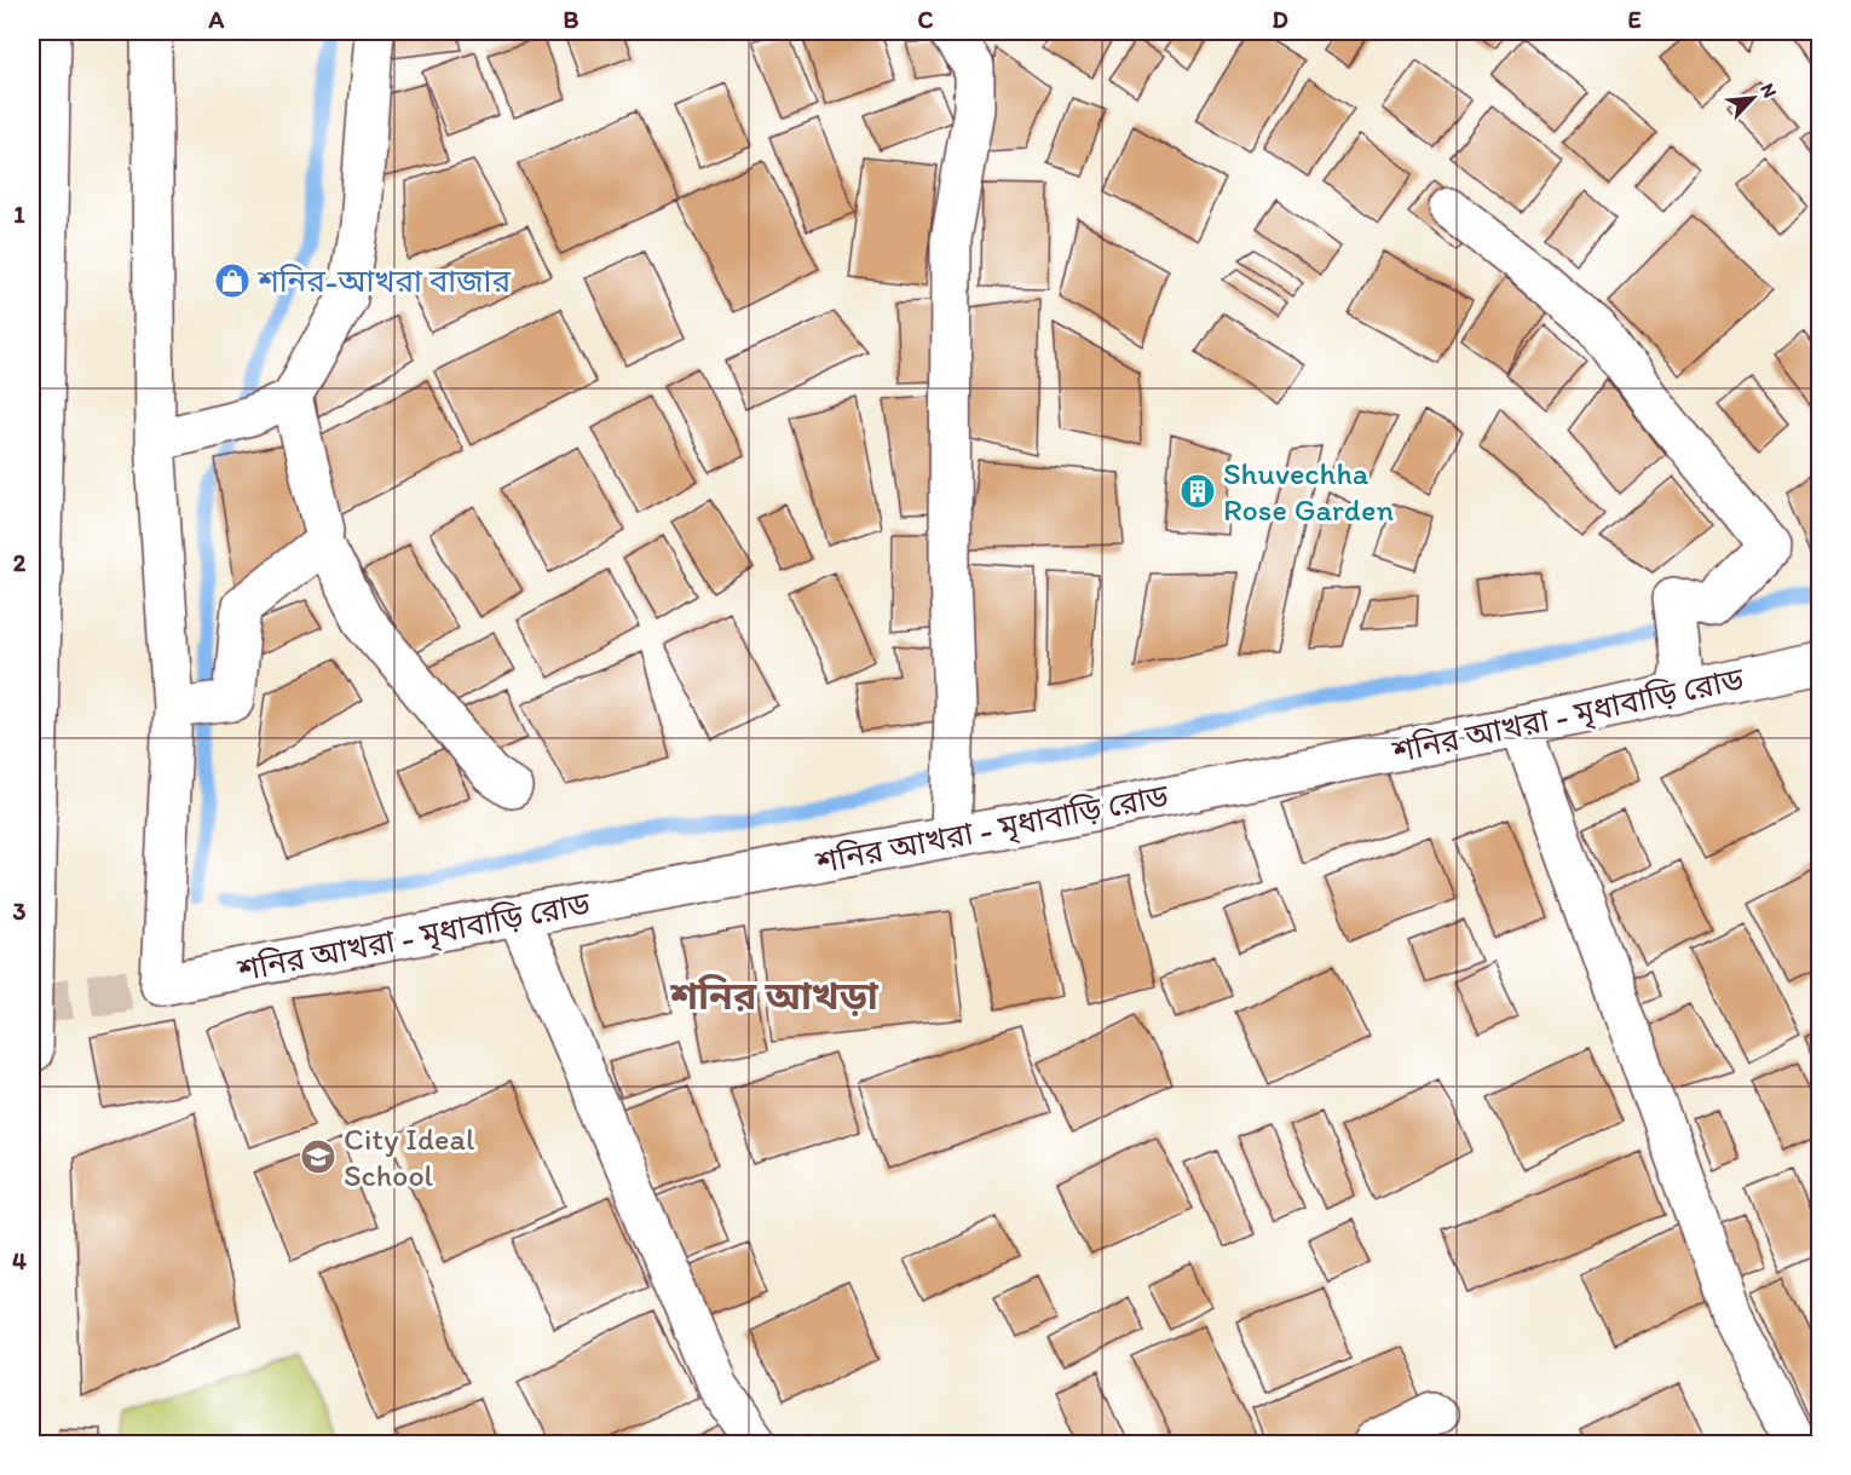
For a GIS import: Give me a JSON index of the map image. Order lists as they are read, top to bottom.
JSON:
{
  "streets": {
    "main road": ["শনির আখরা - মৃধাবাড়ি রোড"]
  },
  "districts": ["শনির আখড়া"],
  "places": {
    "shop": ["শনির-আখরা বাজার"],
    "building": ["Shuvechha Rose Garden"],
    "school or university": ["City Ideal School"]
  },
  "north": "top right",
  "grid": {
    "columns": [
      "A",
      "B",
      "C",
      "D",
      "E"
    ],
    "rows": [
      "1",
      "2",
      "3",
      "4"
    ]
  }
}
